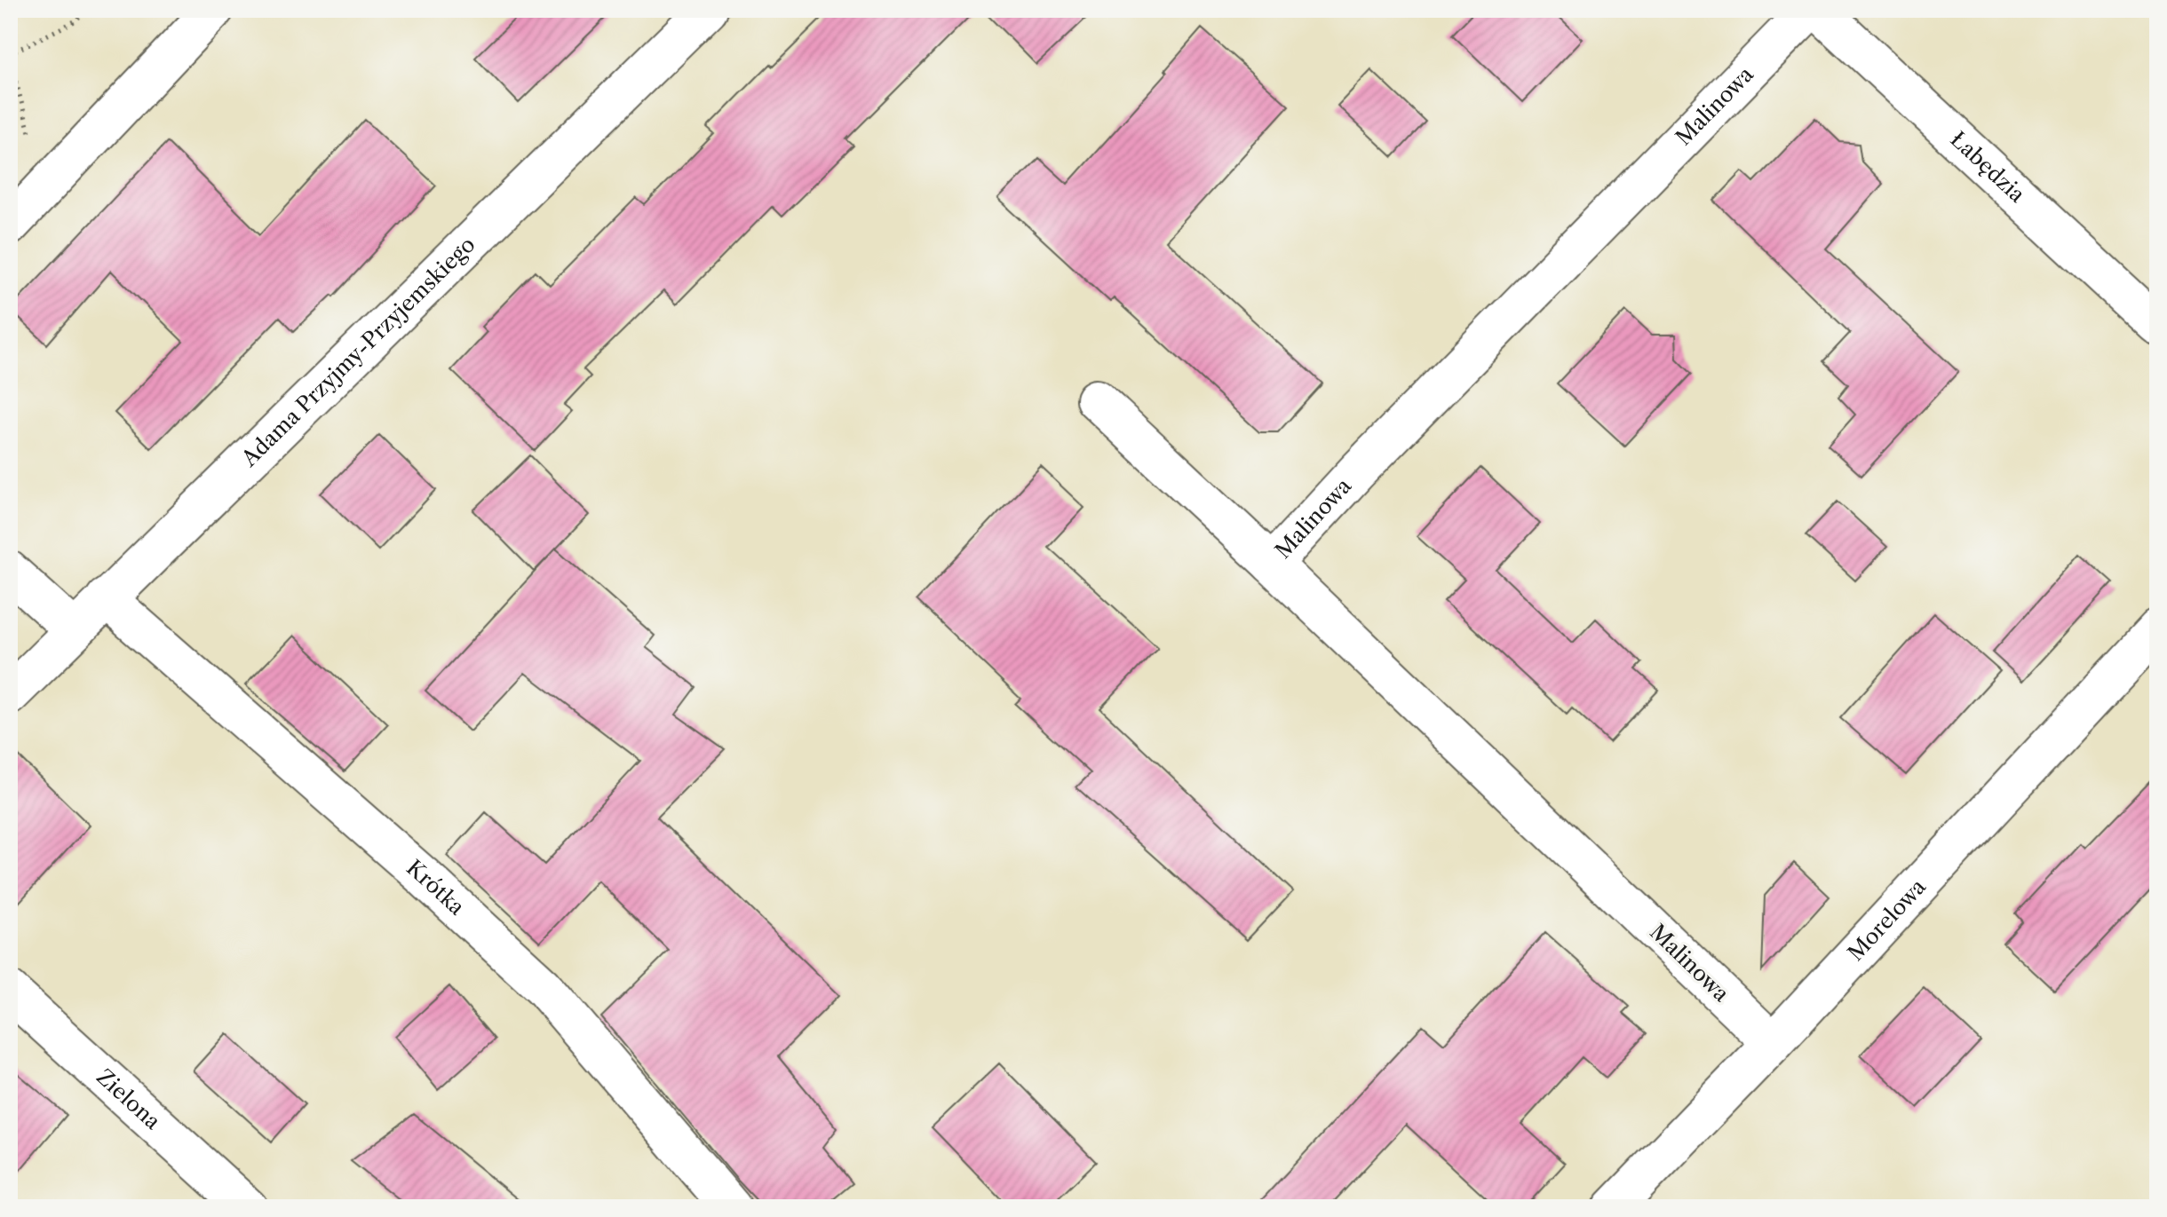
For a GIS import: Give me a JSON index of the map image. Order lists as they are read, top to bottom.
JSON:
{
  "streets": {
    "street": [
      "Malinowa",
      "Łabędzia",
      "Adama Przyjmy-Przyjemskiego",
      "Krótka",
      "Morelowa",
      "Zielona"
    ]
  },
  "crossings": [
    ["Malinowa", "Morelowa"],
    ["Adama Przyjmy-Przyjemskiego", "Krótka"]
  ]
}
